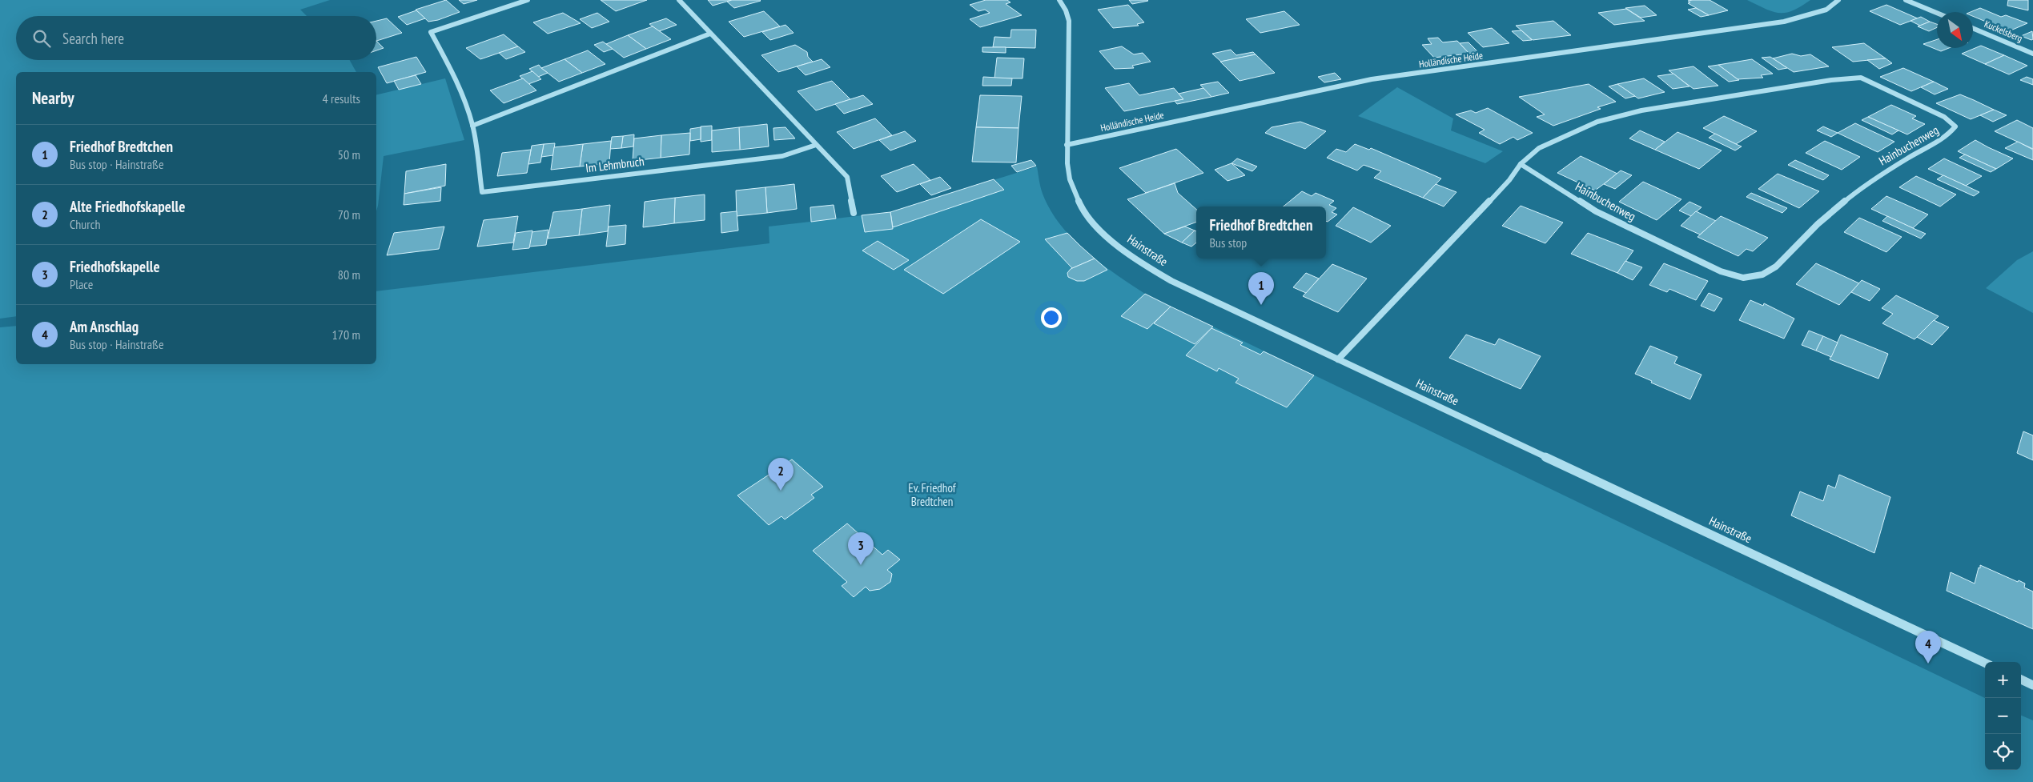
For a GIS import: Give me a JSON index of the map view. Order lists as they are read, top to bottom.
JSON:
{
  "streets": {
    "street": [
      "Kuckelsberg",
      "Holländische Heide",
      "Hainbuchenweg",
      "Im Lehmbruch",
      "Hainstraße"
    ]
  },
  "crossings": [
    ["Holländische Heide", "Hainstraße"],
    ["Hainbuchenweg", "Hainstraße"]
  ],
  "parks": ["Ev. Friedhof Bredtchen"],
  "north": "bottom right",
  "page": {
    "search": "Search here",
    "heading": ["Nearby", "4 results"],
    "list": [
      {
        "mark": "1",
        "name": "Friedhof Bredtchen",
        "note": "Bus stop · Hainstraße",
        "value": "50 m"
      },
      {
        "mark": "2",
        "name": "Alte Friedhofskapelle",
        "note": "Church",
        "value": "70 m"
      },
      {
        "mark": "3",
        "name": "Friedhofskapelle",
        "note": "Place",
        "value": "80 m"
      },
      {
        "mark": "4",
        "name": "Am Anschlag",
        "note": "Bus stop · Hainstraße",
        "value": "170 m"
      }
    ],
    "popup": ["Friedhof Bredtchen", "Bus stop"],
    "pins": [
      "1",
      "2",
      "3",
      "4"
    ],
    "map_buttons": ["+", "−"]
  }
}
